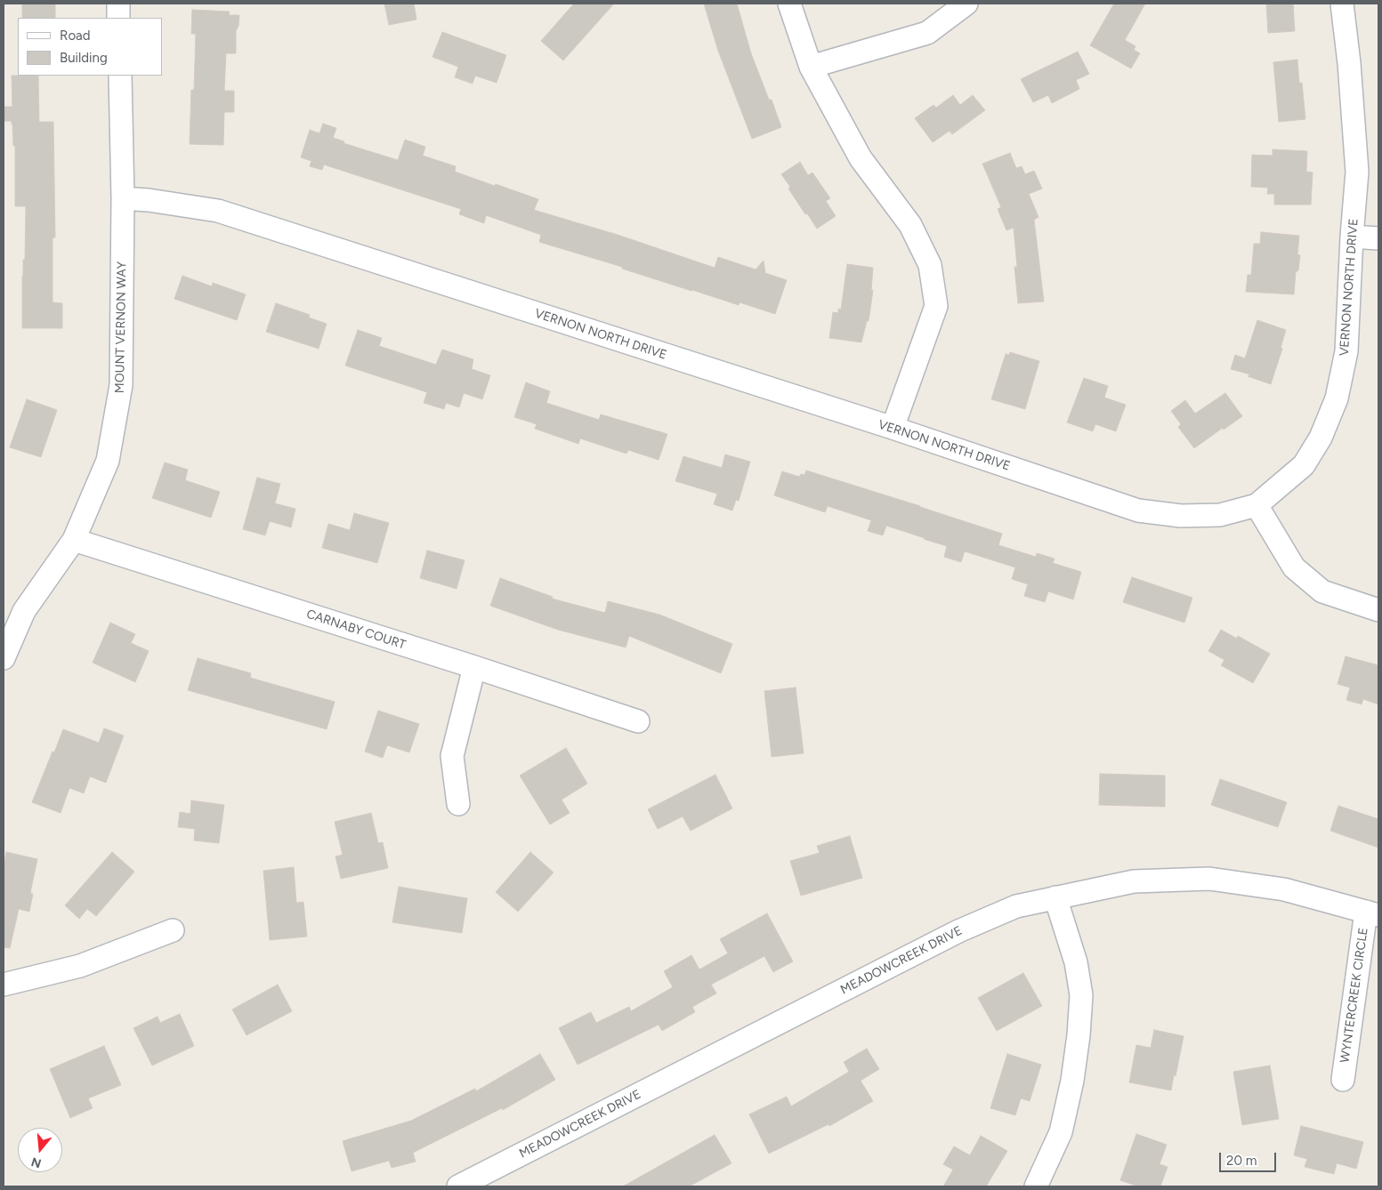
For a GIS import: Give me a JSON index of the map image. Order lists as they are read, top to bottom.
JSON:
{
  "streets": {
    "street": [
      "VERNON NORTH DRIVE",
      "MOUNT VERNON WAY",
      "CARNABY COURT",
      "MEADOWCREEK DRIVE",
      "WYNTERCREEK CIRCLE"
    ]
  },
  "crossings": [
    ["VERNON NORTH DRIVE", "MOUNT VERNON WAY"],
    ["MOUNT VERNON WAY", "CARNABY COURT"],
    ["MEADOWCREEK DRIVE", "WYNTERCREEK CIRCLE"]
  ],
  "legend": ["Road", "Building"],
  "scale_bar": "20 m",
  "north": "bottom"
}
